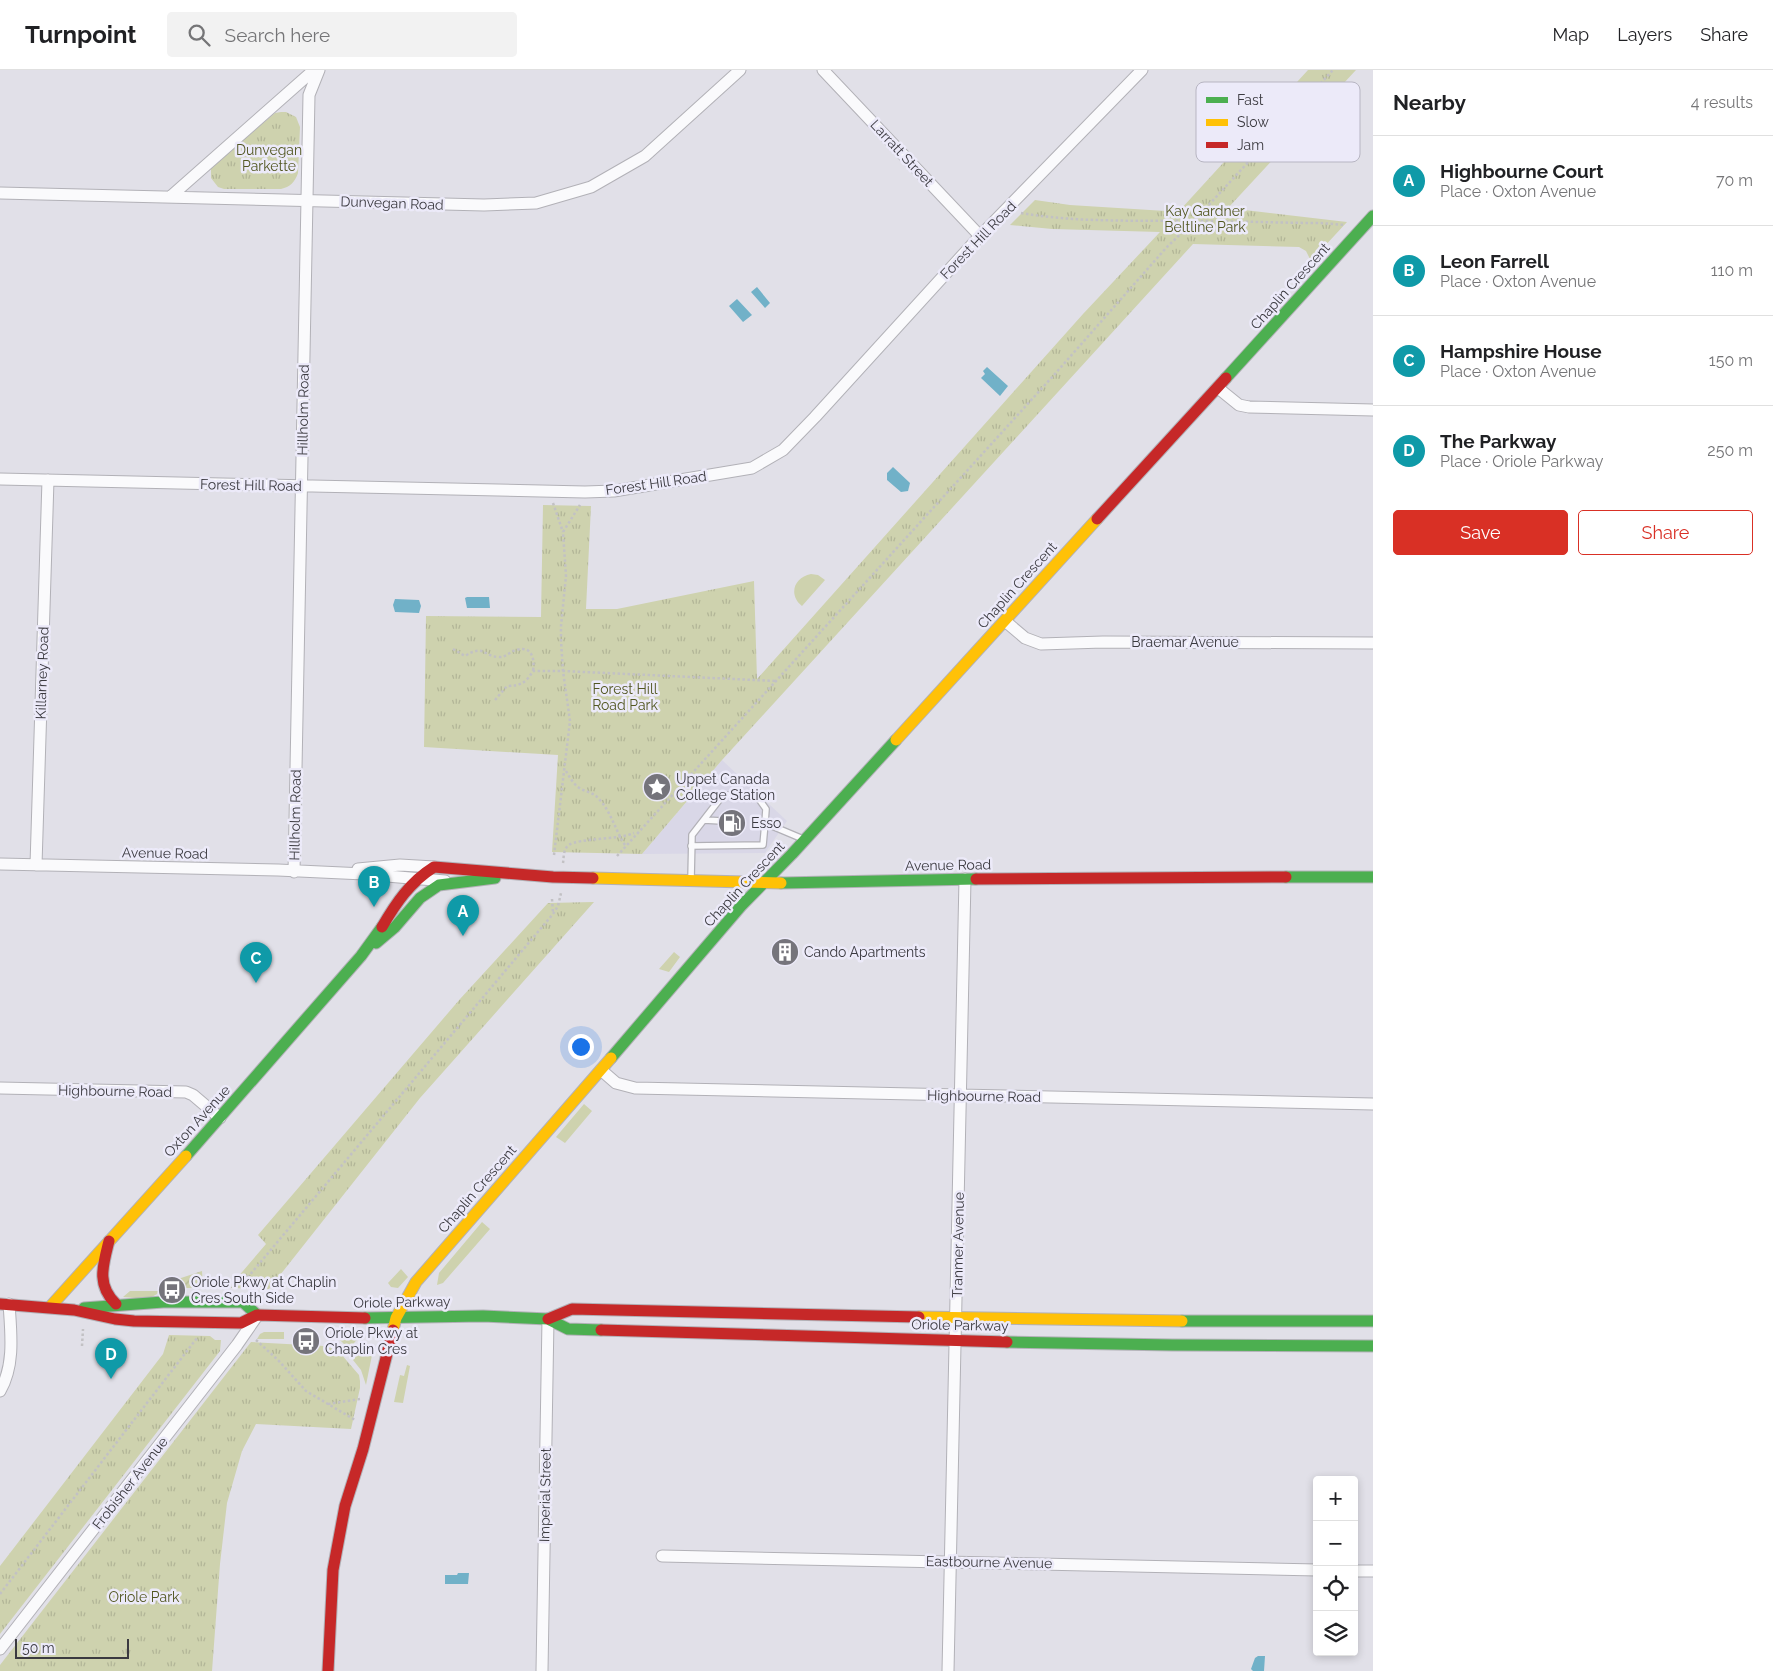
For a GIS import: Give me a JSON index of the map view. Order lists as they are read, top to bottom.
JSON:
{
  "streets": {
    "street": [
      "Larratt Street",
      "Dunvegan Road",
      "Forest Hill Road",
      "Chaplin Crescent",
      "Hillholm Road",
      "Braemar Avenue",
      "Killarney Road",
      "Avenue Road",
      "Highbourne Road",
      "Oxton Avenue",
      "Tranmer Avenue",
      "Oriole Parkway",
      "Frobisher Avenue",
      "Imperial Street",
      "Eastbourne Avenue"
    ]
  },
  "crossings": [
    ["Larratt Street", "Forest Hill Road"],
    ["Dunvegan Road", "Hillholm Road"],
    ["Forest Hill Road", "Hillholm Road"],
    ["Forest Hill Road", "Killarney Road"],
    ["Chaplin Crescent", "Braemar Avenue"],
    ["Chaplin Crescent", "Avenue Road"],
    ["Chaplin Crescent", "Highbourne Road"],
    ["Chaplin Crescent", "Oriole Parkway"],
    ["Hillholm Road", "Avenue Road"],
    ["Killarney Road", "Avenue Road"],
    ["Avenue Road", "Oxton Avenue"],
    ["Avenue Road", "Tranmer Avenue"],
    ["Highbourne Road", "Oxton Avenue"],
    ["Highbourne Road", "Tranmer Avenue"],
    ["Oxton Avenue", "Oriole Parkway"],
    ["Tranmer Avenue", "Oriole Parkway"],
    ["Tranmer Avenue", "Eastbourne Avenue"],
    ["Oriole Parkway", "Frobisher Avenue"],
    ["Oriole Parkway", "Imperial Street"]
  ],
  "parks": [
    "Dunvegan Parkette",
    "Kay Gardner Beltline Park",
    "Forest Hill Road Park",
    "Oriole Park"
  ],
  "places": {
    "place": ["Uppet Canada College Station"],
    "fuel station": ["Esso"],
    "building": ["Cando Apartments"],
    "bus stop": ["Oriole Pkwy at Chaplin Cres South Side", "Oriole Pkwy at Chaplin Cres"]
  },
  "legend": ["Fast", "Slow", "Jam"],
  "scale_bar": "50 m",
  "page": {
    "header": "Turnpoint",
    "search": "Search here",
    "nav": ["Map", "Layers", "Share"],
    "heading": ["Nearby", "4 results"],
    "list": [
      {
        "mark": "A",
        "name": "Highbourne Court",
        "note": "Place · Oxton Avenue",
        "value": "70 m"
      },
      {
        "mark": "B",
        "name": "Leon Farrell",
        "note": "Place · Oxton Avenue",
        "value": "110 m"
      },
      {
        "mark": "C",
        "name": "Hampshire House",
        "note": "Place · Oxton Avenue",
        "value": "150 m"
      },
      {
        "mark": "D",
        "name": "The Parkway",
        "note": "Place · Oriole Parkway",
        "value": "250 m"
      }
    ],
    "buttons": ["Save", "Share"],
    "pins": [
      "B",
      "A",
      "C",
      "D"
    ],
    "map_buttons": ["+", "−"],
    "scale": "50 m"
  }
}
